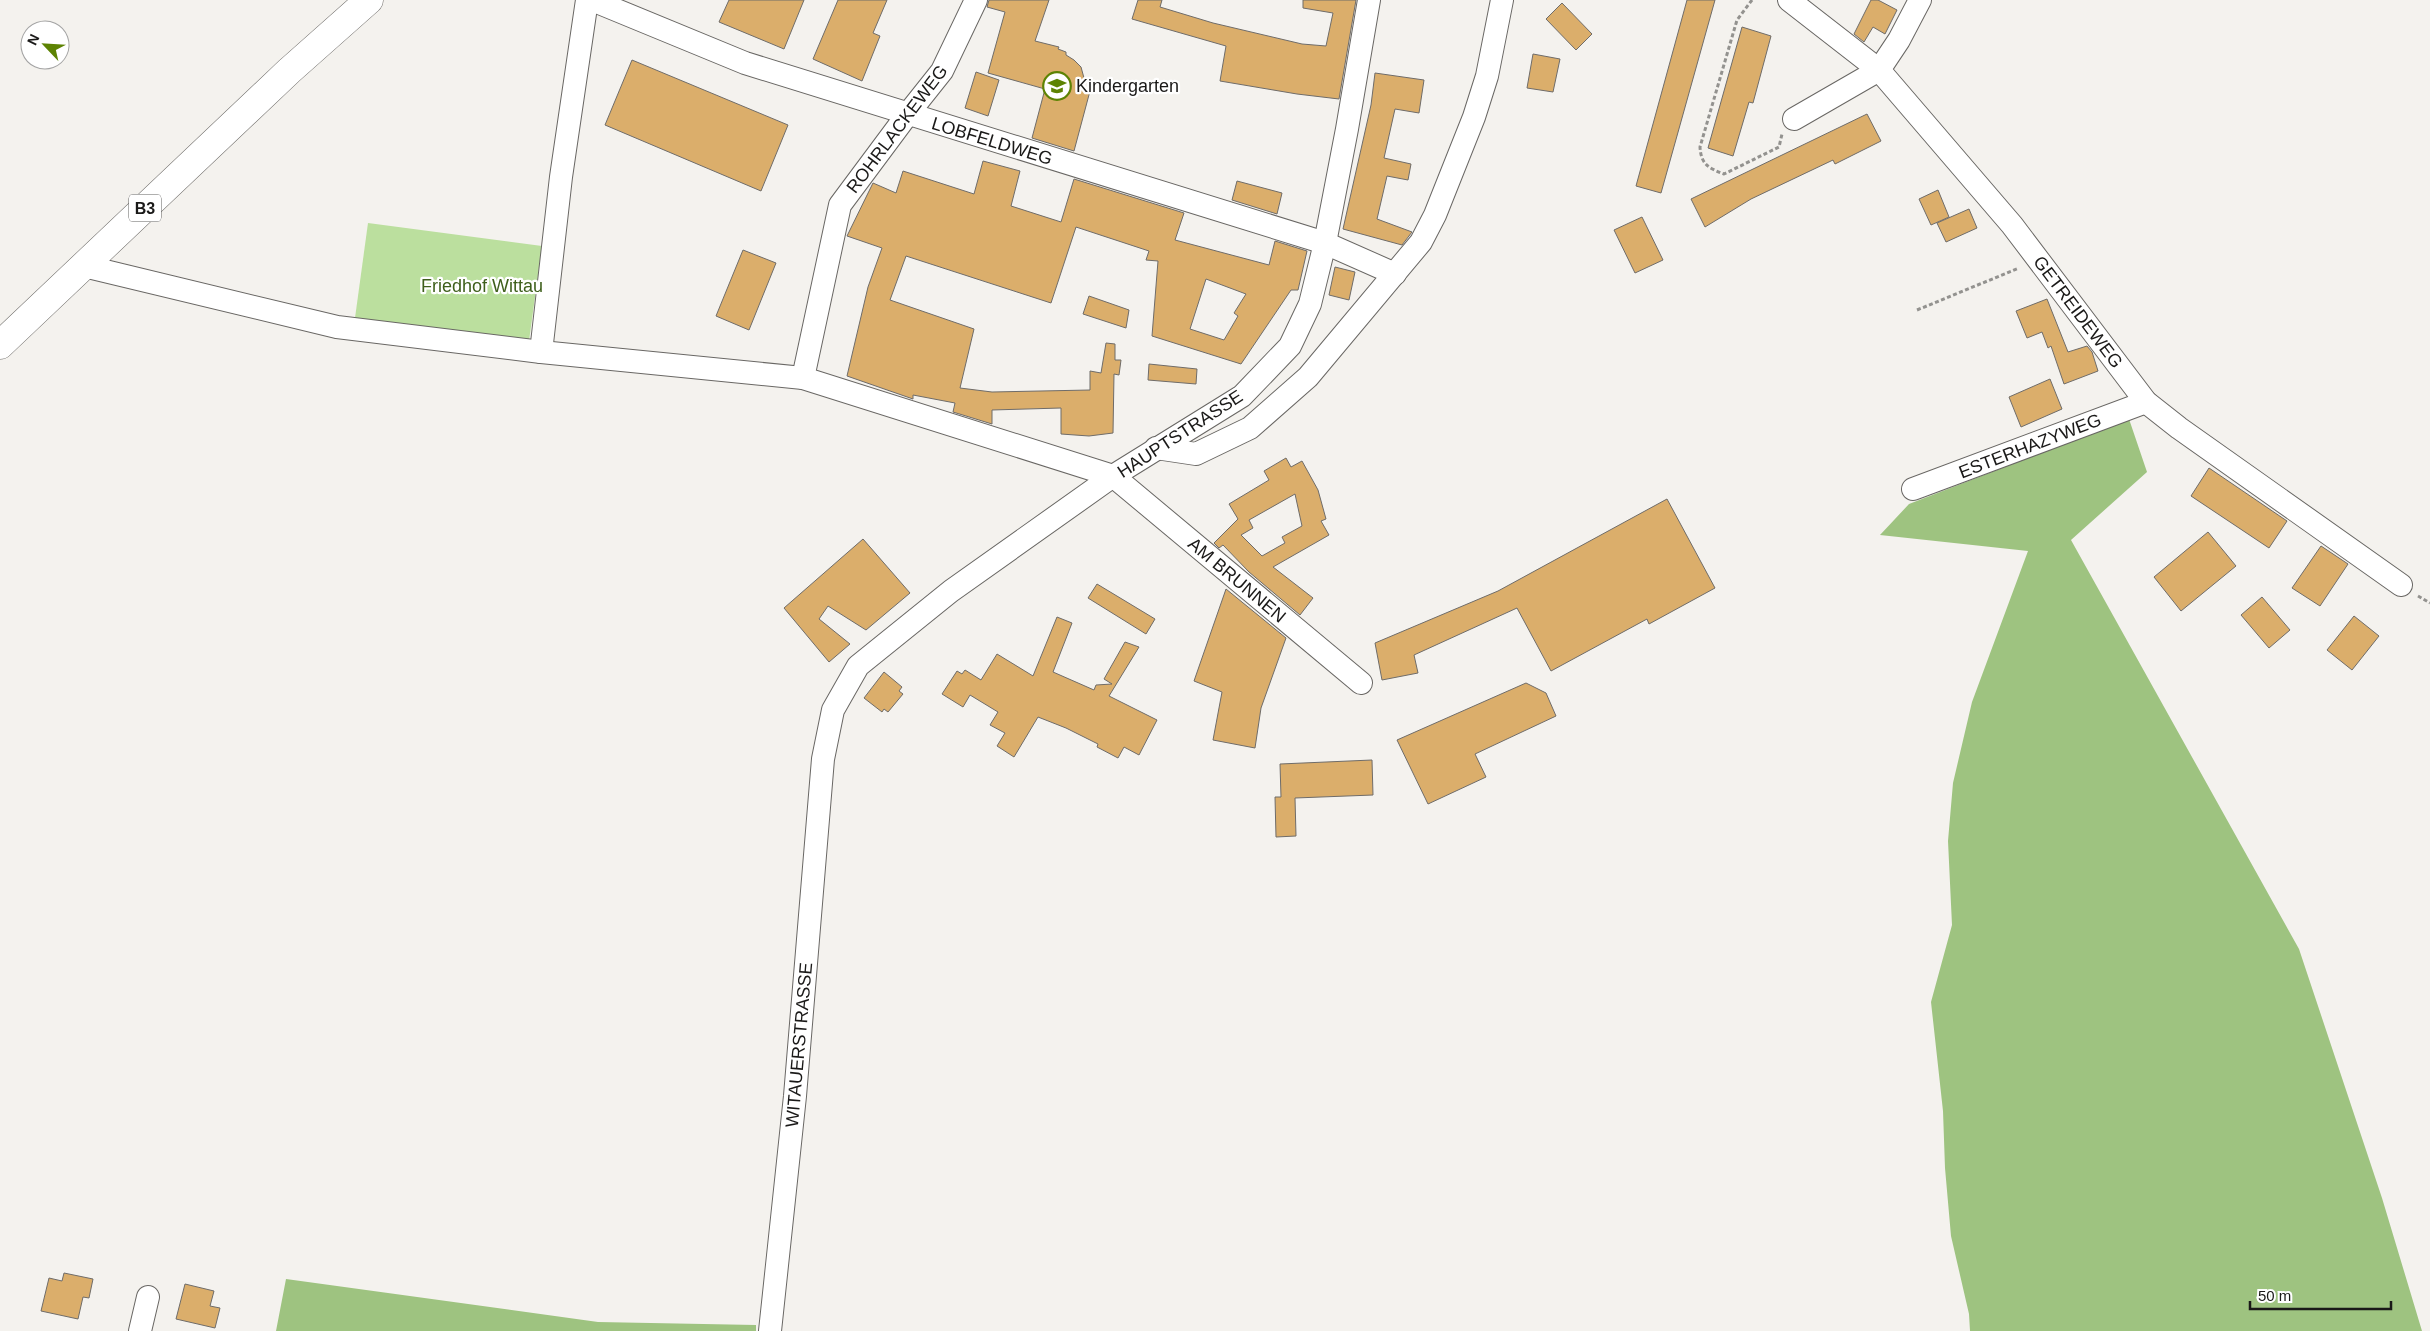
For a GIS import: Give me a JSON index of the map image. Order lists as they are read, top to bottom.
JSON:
{
  "streets": {
    "main road": ["B3"],
    "street": [
      "ROHRLACKEWEG",
      "LOBFELDWEG",
      "GETREIDEWEG",
      "HAUPTSTRASSE",
      "ESTERHAZYWEG",
      "AM BRUNNEN",
      "WITAUERSTRASSE"
    ]
  },
  "crossings": [
    ["ROHRLACKEWEG", "LOBFELDWEG"],
    ["LOBFELDWEG", "HAUPTSTRASSE"],
    ["GETREIDEWEG", "ESTERHAZYWEG"],
    ["HAUPTSTRASSE", "AM BRUNNEN"],
    ["HAUPTSTRASSE", "WITAUERSTRASSE"]
  ],
  "parks": ["Friedhof Wittau"],
  "places": {
    "school or university": ["Kindergarten"]
  },
  "scale_bar": "50 m",
  "north": "top left"
}
